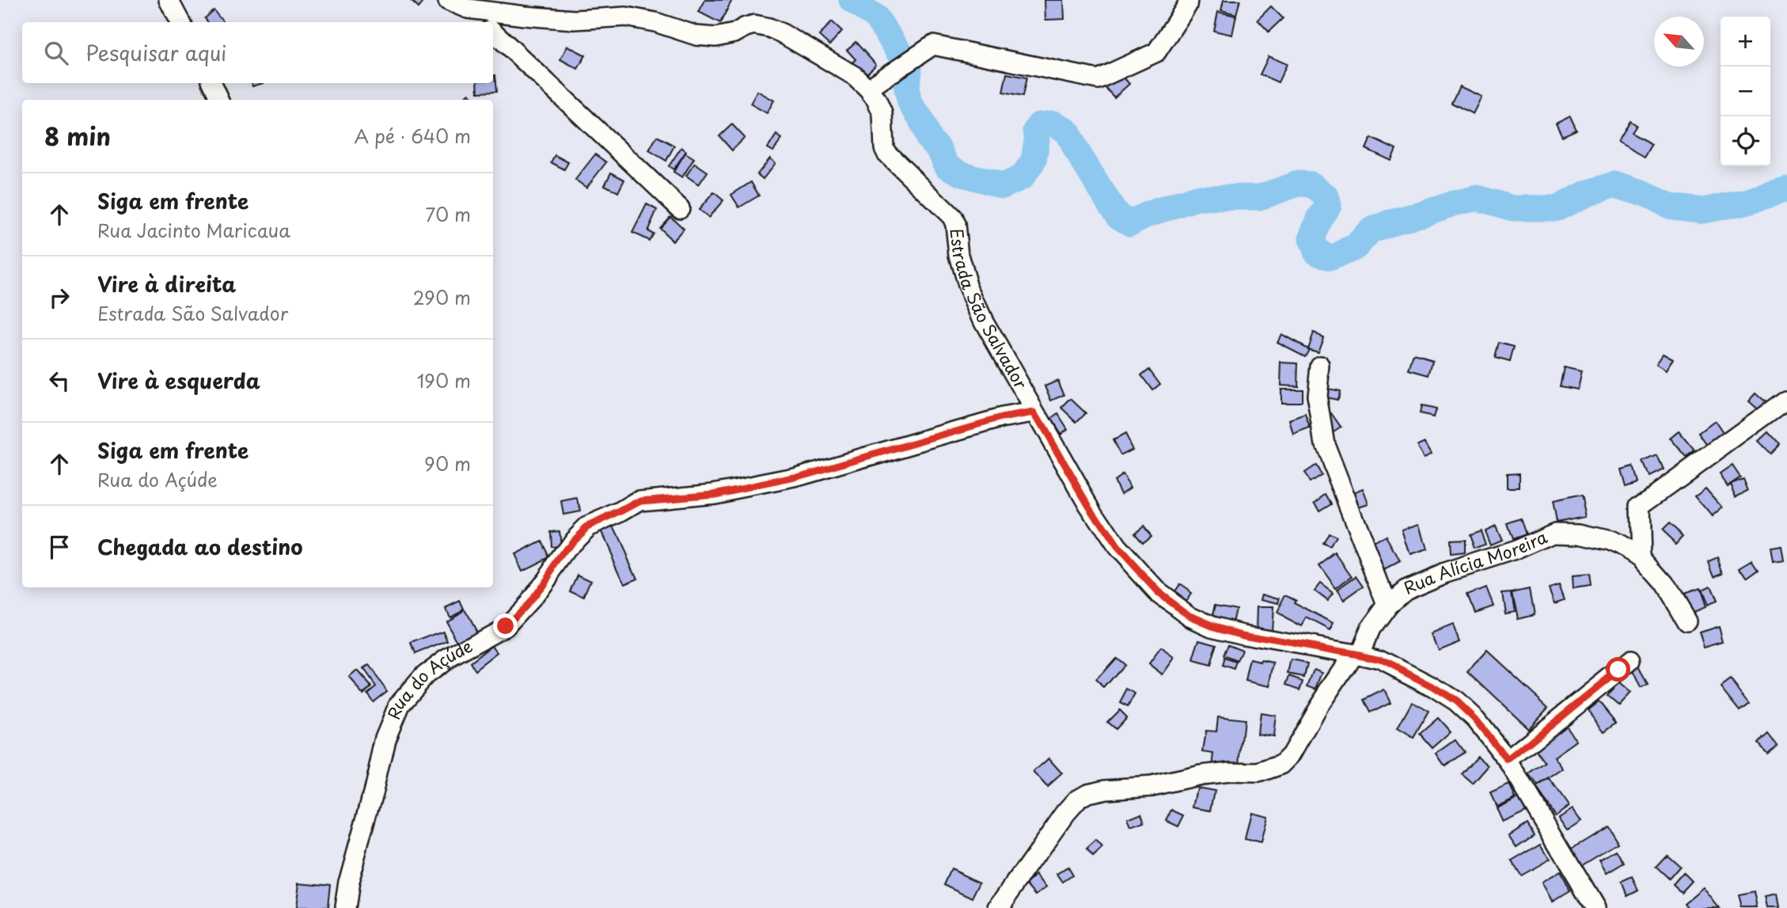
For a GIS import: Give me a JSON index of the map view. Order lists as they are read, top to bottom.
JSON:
{
  "streets": {
    "street": ["Estrada São Salvador", "Rua Alícia Moreira", "Rua do Açúde"]
  },
  "crossings": [
    ["Estrada São Salvador", "Rua Alícia Moreira"],
    ["Estrada São Salvador", "Rua do Açúde"]
  ],
  "north": "top left",
  "page": {
    "map_buttons": ["+", "−"],
    "search": "Pesquisar aqui",
    "heading": ["8 min", "A pé · 640 m"],
    "list": [
      ["Siga em frente", "Rua Jacinto Maricaua", "70 m"],
      ["Vire à direita", "Estrada São Salvador", "290 m"],
      ["Vire à esquerda", "190 m"],
      ["Siga em frente", "Rua do Açúde", "90 m"],
      "Chegada ao destino"
    ]
  }
}
